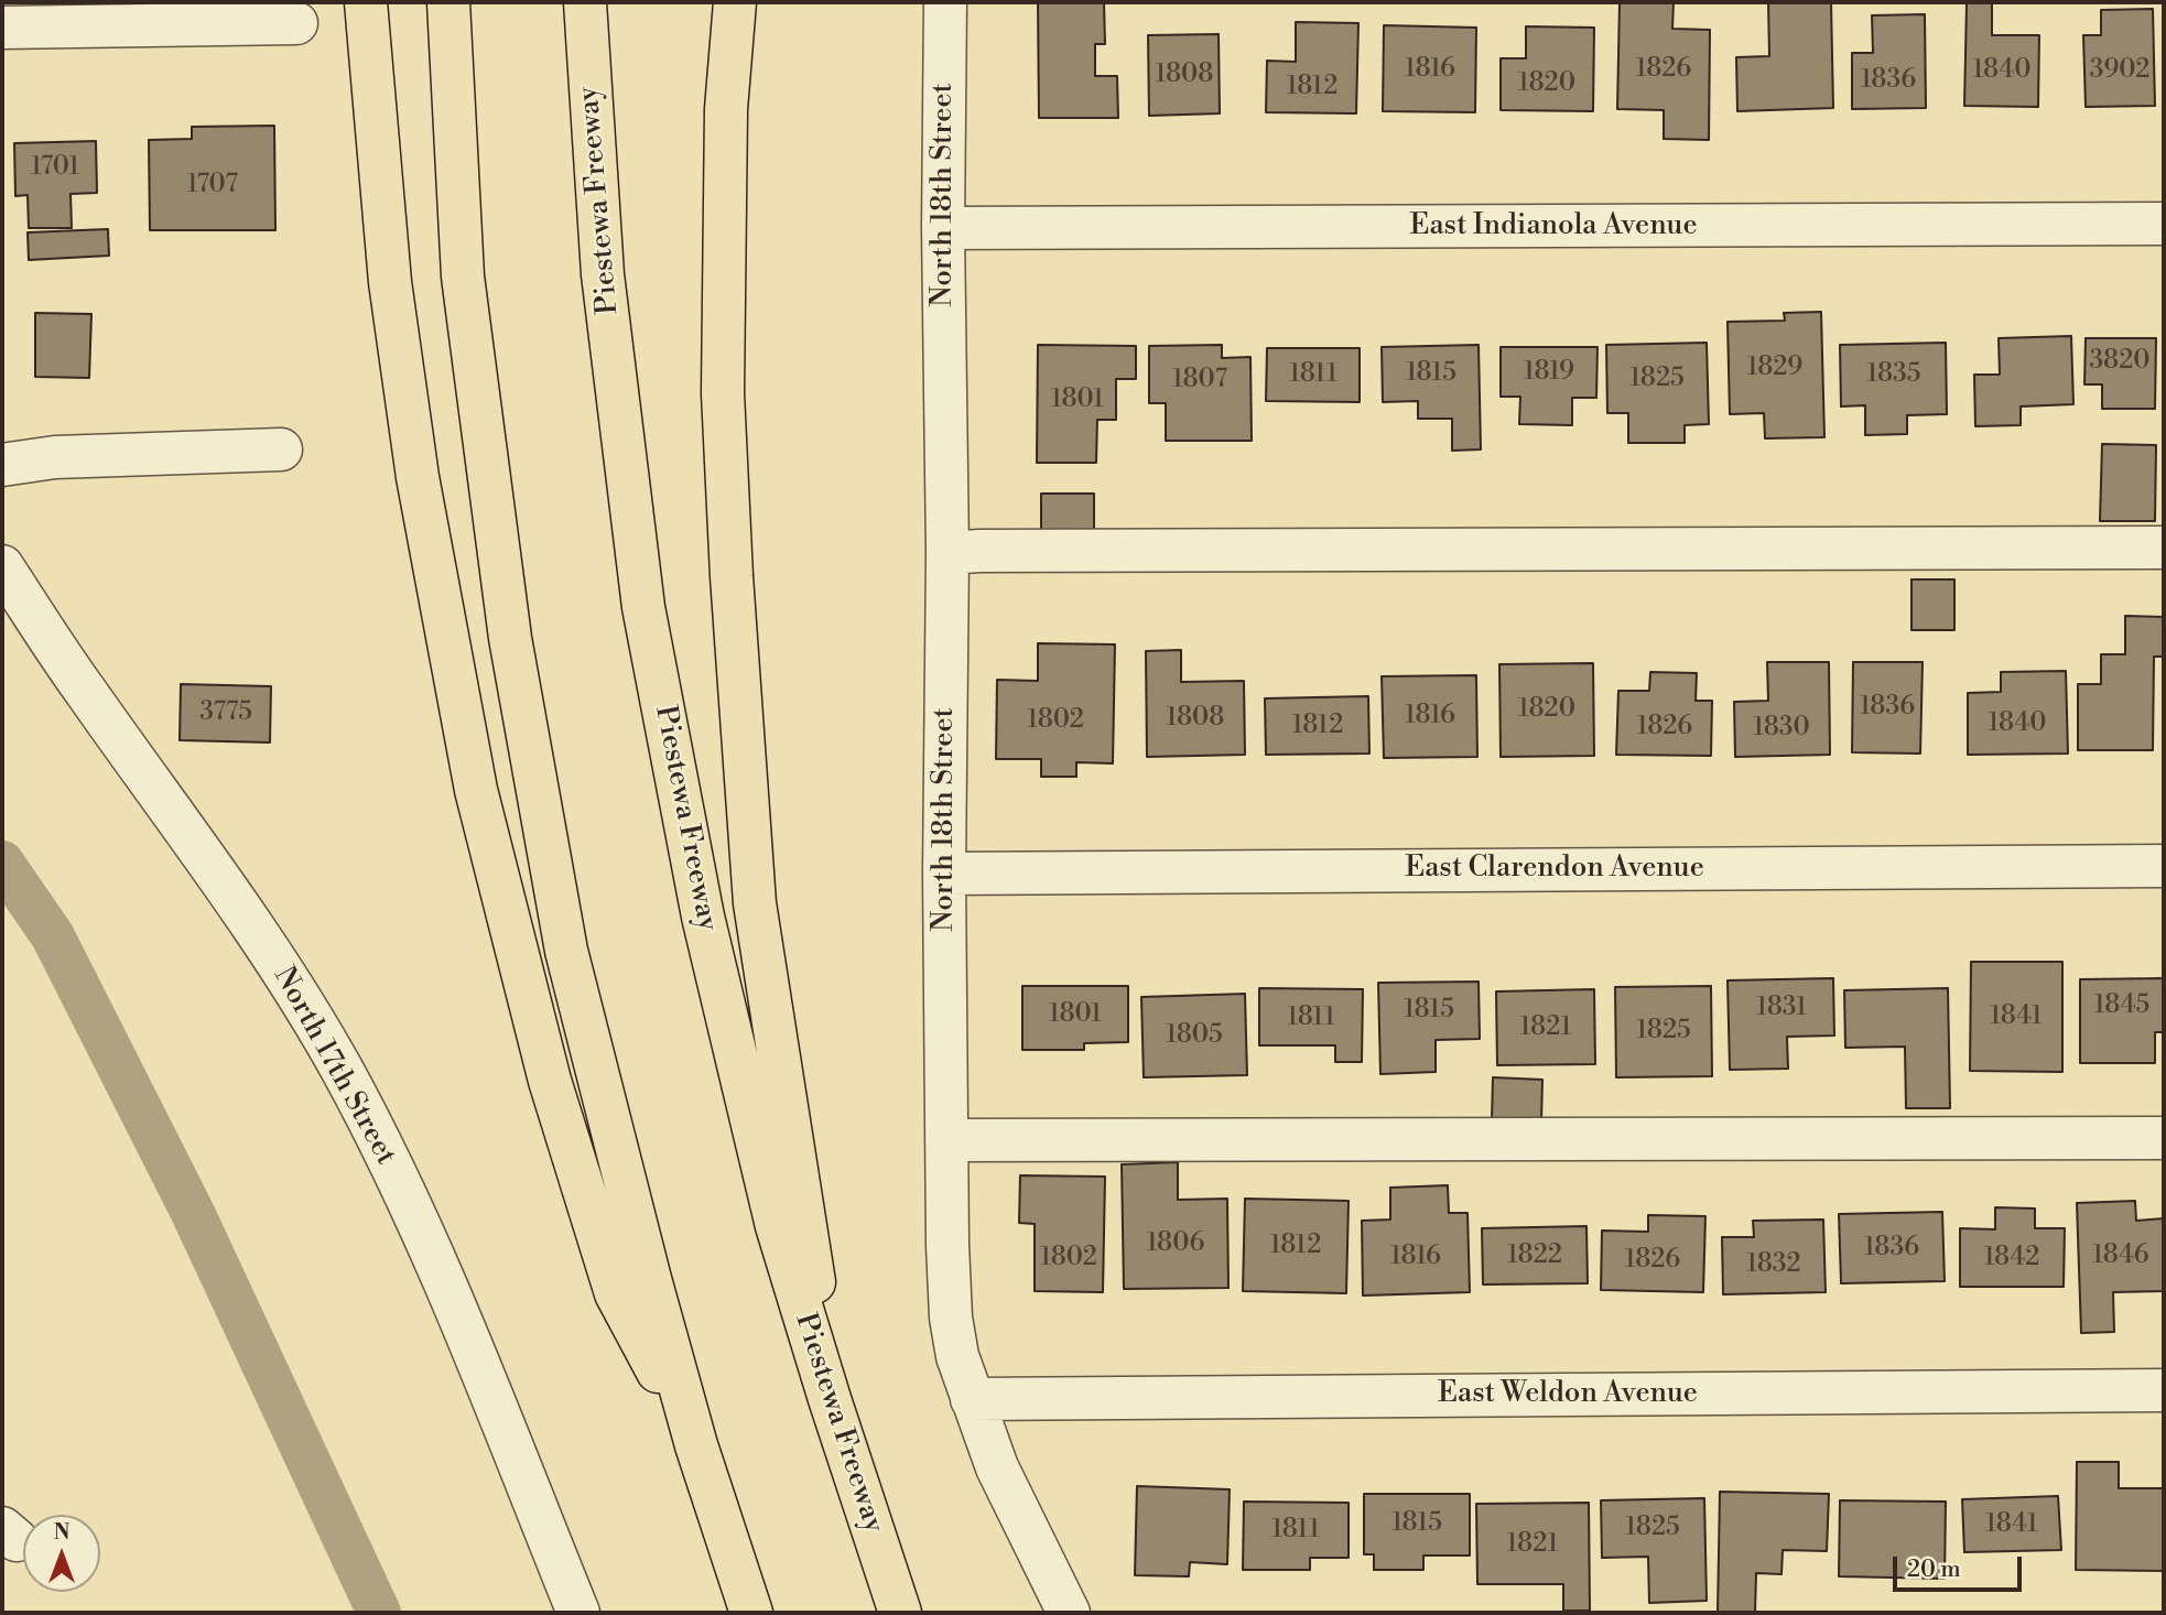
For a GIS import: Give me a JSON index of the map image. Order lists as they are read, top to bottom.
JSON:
{
  "streets": {
    "highway": ["Piestewa Freeway"],
    "street": [
      "North 18th Street",
      "East Indianola Avenue",
      "East Clarendon Avenue",
      "North 17th Street",
      "East Weldon Avenue"
    ]
  },
  "crossings": [
    ["North 18th Street", "East Indianola Avenue"],
    ["North 18th Street", "East Clarendon Avenue"],
    ["North 18th Street", "East Weldon Avenue"]
  ],
  "house_numbers": [
    "1816",
    "1826",
    "1840",
    "3902",
    "1808",
    "1836",
    "1820",
    "1812",
    "1701",
    "1707",
    "3820",
    "1829",
    "1819",
    "1815",
    "1811",
    "1835",
    "1825",
    "1807",
    "1801",
    "1836",
    "1820",
    "3775",
    "1816",
    "1808",
    "1802",
    "1840",
    "1812",
    "1826",
    "1830",
    "1845",
    "1831",
    "1815",
    "1801",
    "1841",
    "1811",
    "1821",
    "1825",
    "1805",
    "1806",
    "1812",
    "1836",
    "1822",
    "1846",
    "1816",
    "1802",
    "1842",
    "1826",
    "1832",
    "1815",
    "1841",
    "1825",
    "1811",
    "1821"
  ],
  "scale_bar": "20 m",
  "north": "top"
}
